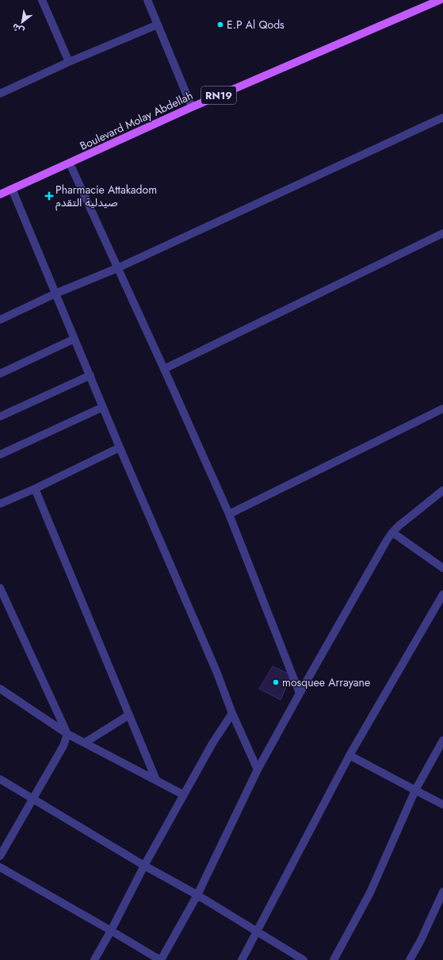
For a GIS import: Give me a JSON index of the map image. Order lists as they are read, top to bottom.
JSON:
{
  "streets": {
    "main road": ["RN19", "Boulevard Molay Abdellah"]
  },
  "places": {
    "other": ["E.P Al Qods", "mosquee Arrayane"],
    "health": ["Pharmacie Attakadom صيدلية التقدم"]
  },
  "north": "bottom left"
}
